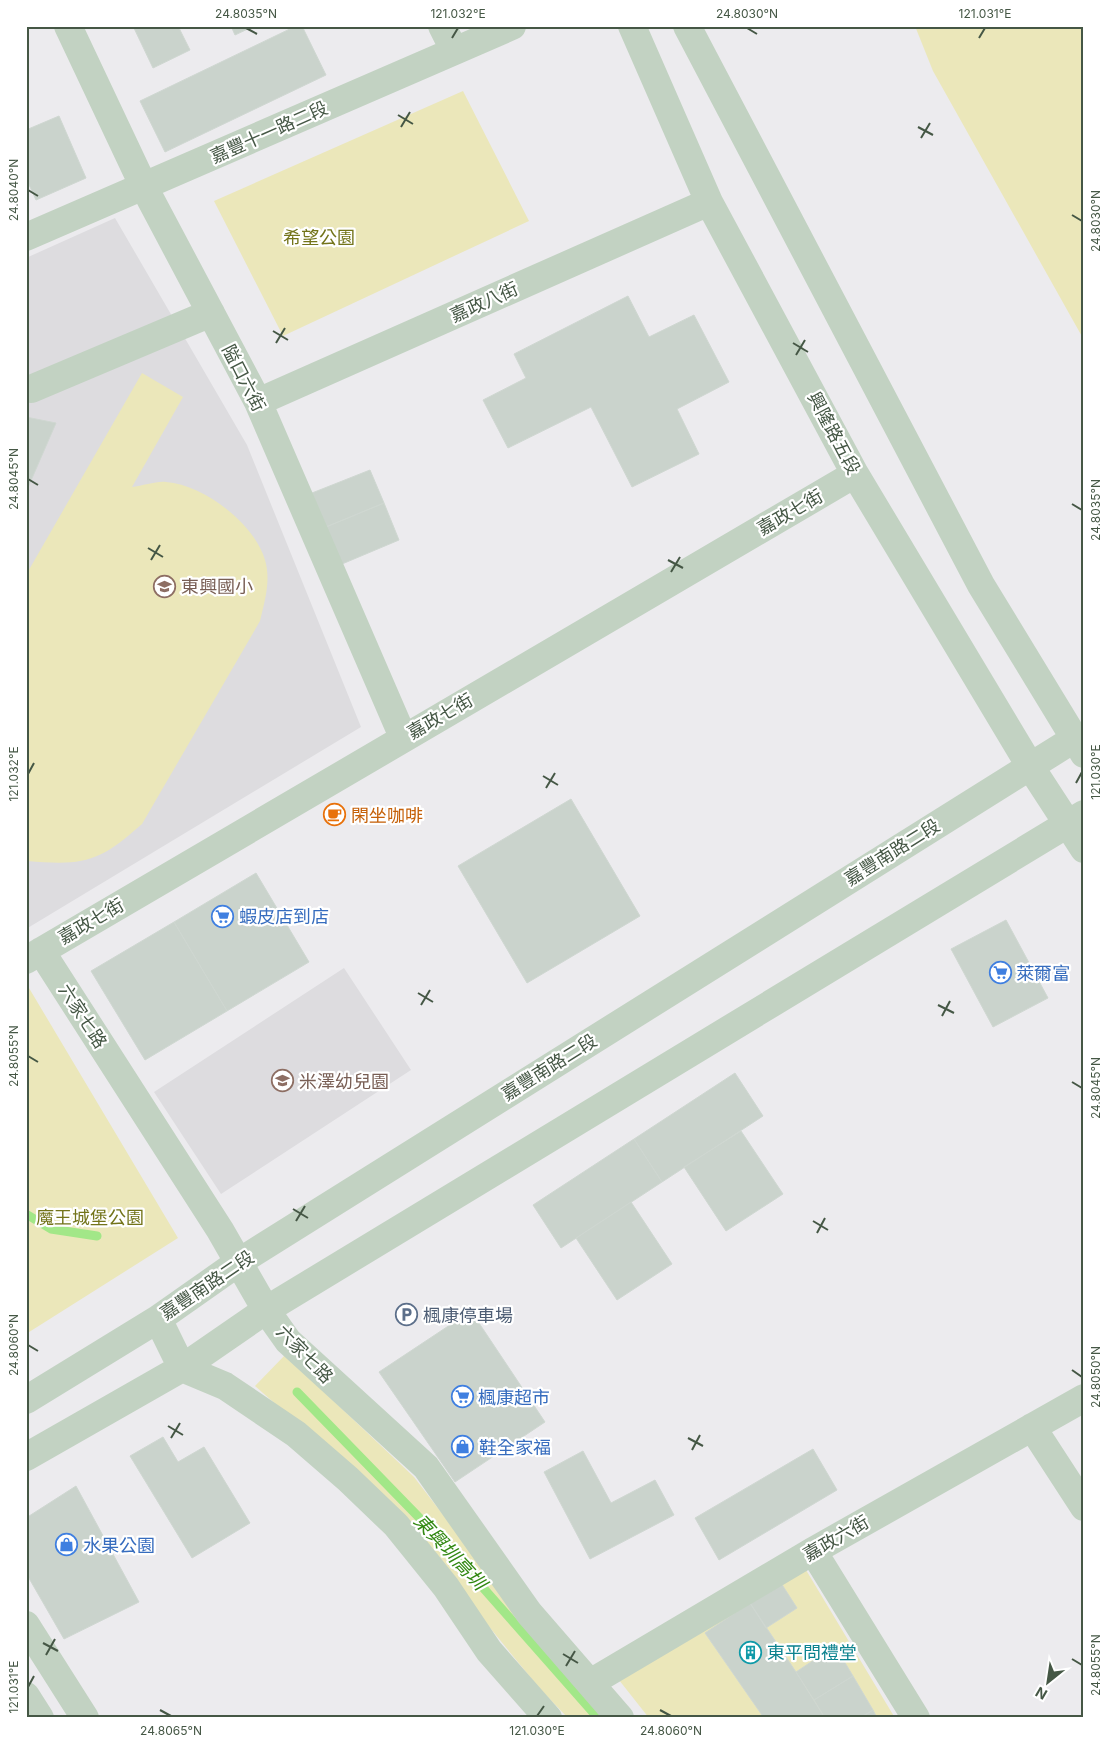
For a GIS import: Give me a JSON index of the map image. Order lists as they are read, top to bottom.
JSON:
{
  "streets": {
    "street": [
      "嘉豐十一路二段",
      "嘉政八街",
      "隘口六街",
      "興隆路五段",
      "嘉政七街",
      "嘉豐南路二段",
      "六家七路",
      "嘉政六街"
    ]
  },
  "crossings": [
    ["嘉豐十一路二段", "隘口六街"],
    ["嘉政八街", "隘口六街"],
    ["嘉政八街", "興隆路五段"],
    ["隘口六街", "嘉政七街"],
    ["興隆路五段", "嘉政七街"],
    ["興隆路五段", "嘉豐南路二段"],
    ["嘉政七街", "六家七路"],
    ["嘉豐南路二段", "六家七路"],
    ["六家七路", "嘉政六街"]
  ],
  "water": ["東興圳高圳"],
  "parks": ["希望公園", "魔王城堡公園"],
  "places": {
    "school or university": ["東興國小", "米澤幼兒園"],
    "cafe": ["閑坐咖啡"],
    "supermarket": ["蝦皮店到店", "萊爾富", "楓康超市"],
    "parking": ["楓康停車場"],
    "shop": ["鞋全家福", "水果公園"],
    "building": ["東平問禮堂"]
  },
  "north": "bottom left",
  "coordinates": [
    "24.8035°N",
    "121.032°E",
    "24.8030°N",
    "121.031°E",
    "24.8040°N",
    "24.8045°N",
    "121.030°E",
    "24.8055°N",
    "24.8060°N",
    "24.8050°N",
    "24.8065°N"
  ]
}
